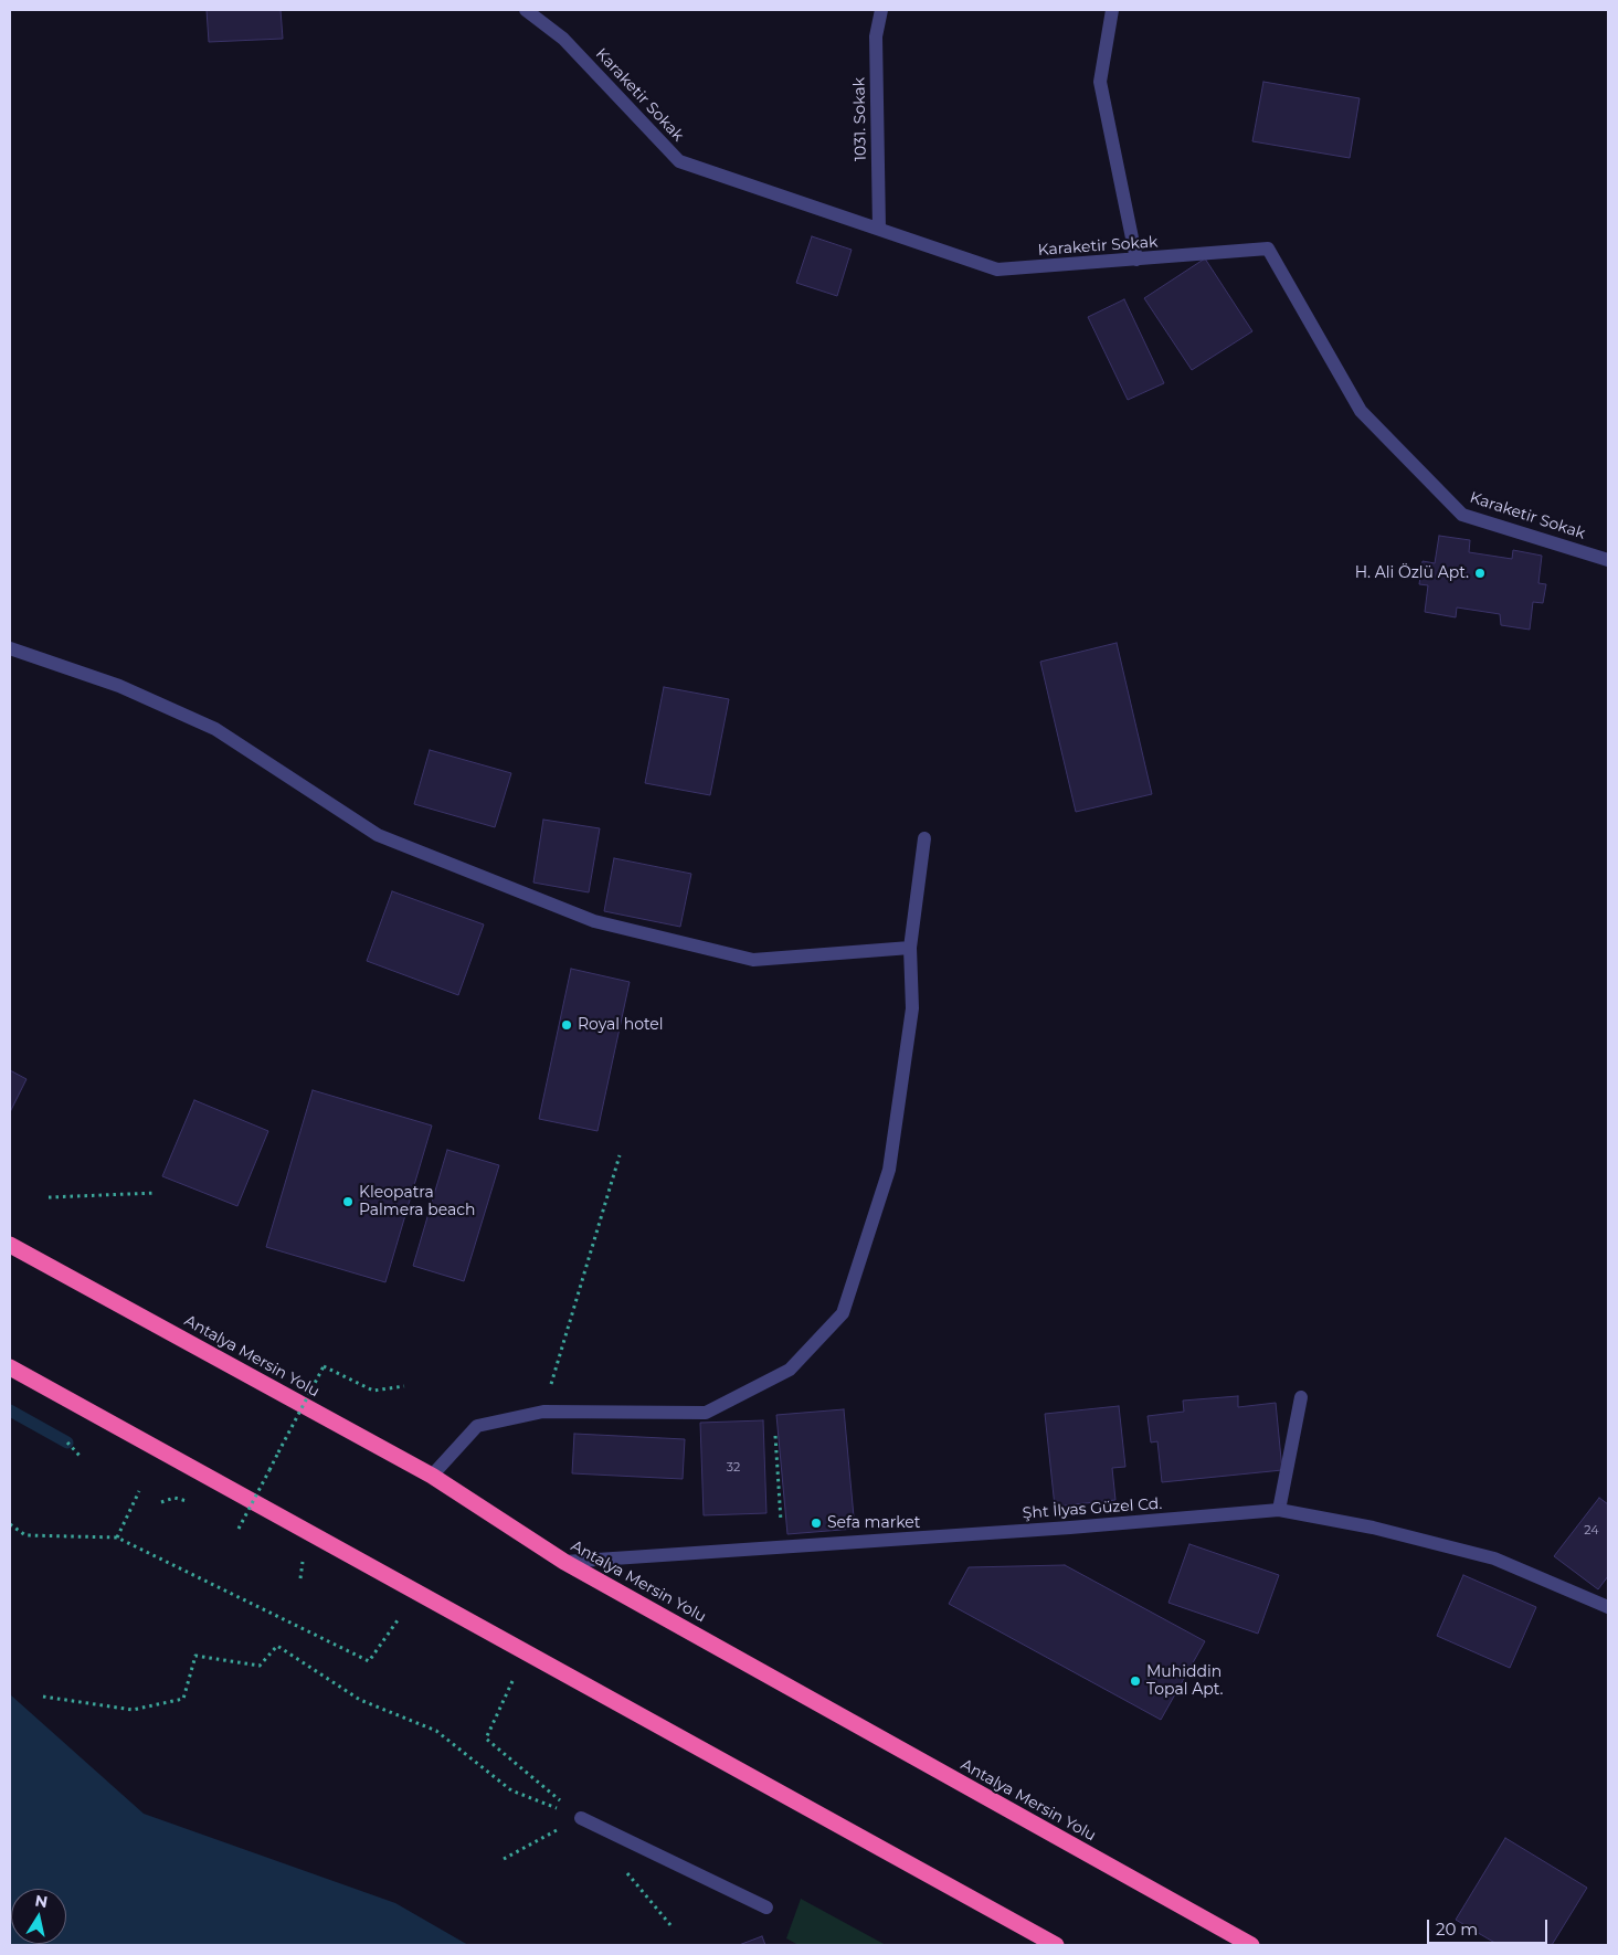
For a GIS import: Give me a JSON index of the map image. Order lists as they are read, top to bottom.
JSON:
{
  "streets": {
    "highway": ["Antalya Mersin Yolu"],
    "street": ["Karaketir Sokak", "1031. Sokak", "Şht İlyas Güzel Cd."]
  },
  "crossings": [
    ["Karaketir Sokak", "1031. Sokak"],
    ["Antalya Mersin Yolu", "Şht İlyas Güzel Cd."]
  ],
  "places": [
    "H. Ali Özlü Apt.",
    "Royal hotel",
    "Kleopatra Palmera beach",
    "Sefa market",
    "Muhiddin Topal Apt."
  ],
  "house_numbers": ["32", "24"],
  "scale_bar": "20 m",
  "north": "top"
}
